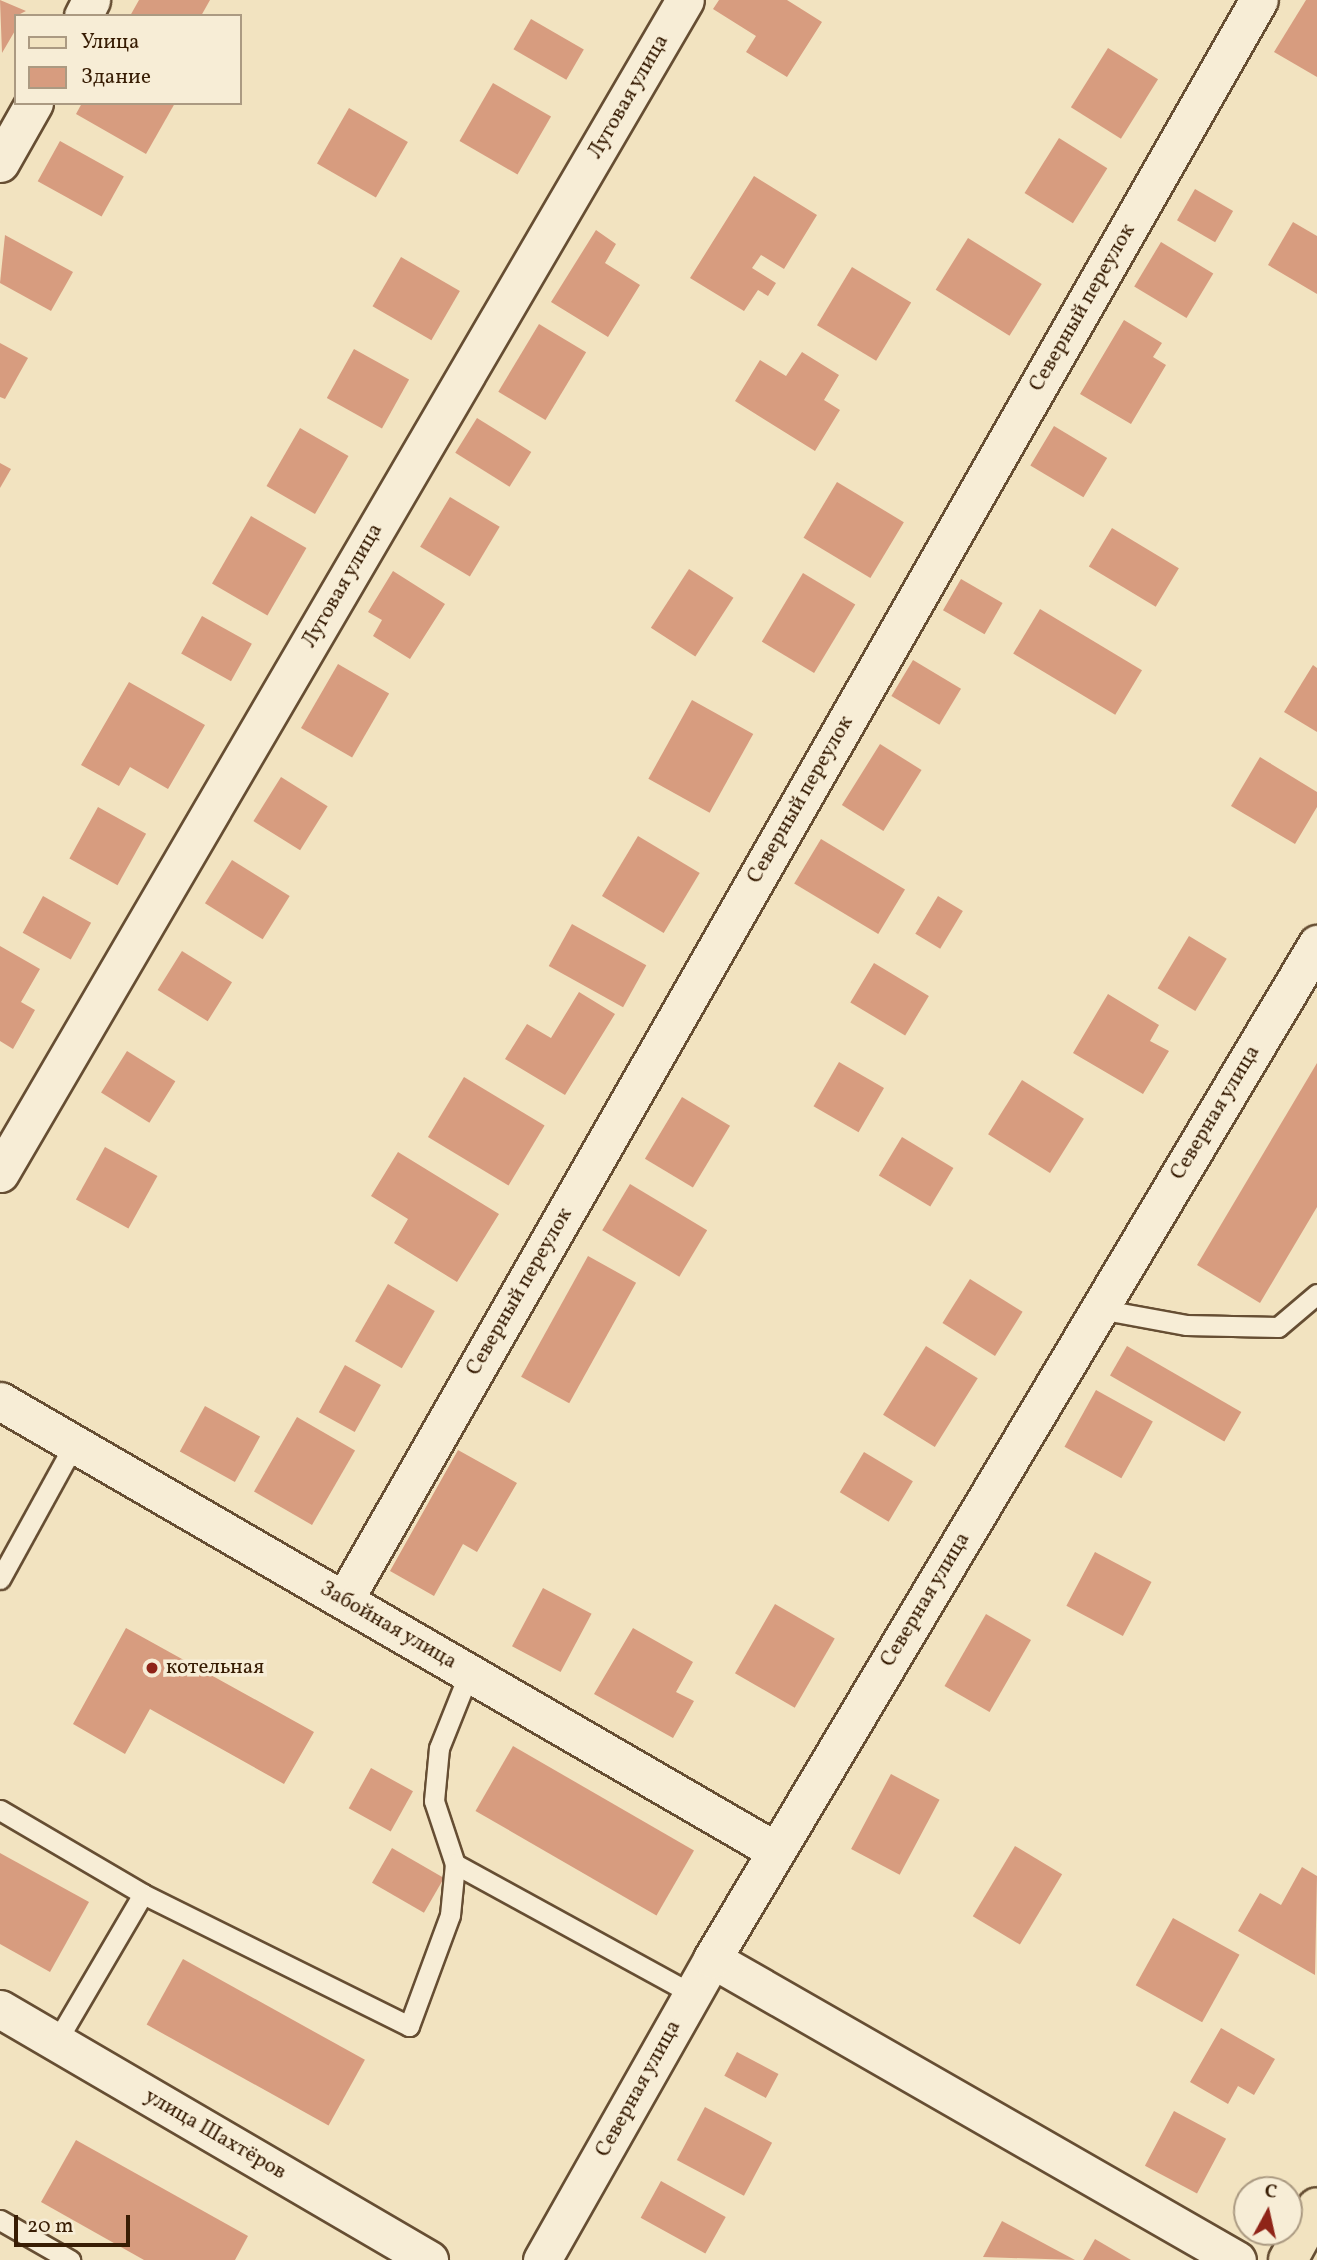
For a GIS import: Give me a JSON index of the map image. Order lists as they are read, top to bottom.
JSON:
{
  "streets": {
    "street": [
      "Луговая улица",
      "Северный переулок",
      "Северная улица",
      "Забойная улица",
      "улица Шахтёров"
    ]
  },
  "crossings": [
    ["Северный переулок", "Забойная улица"],
    ["Северная улица", "Забойная улица"]
  ],
  "places": ["котельная"],
  "legend": ["Улица", "Здание"],
  "scale_bar": "20 m",
  "north": "top"
}
